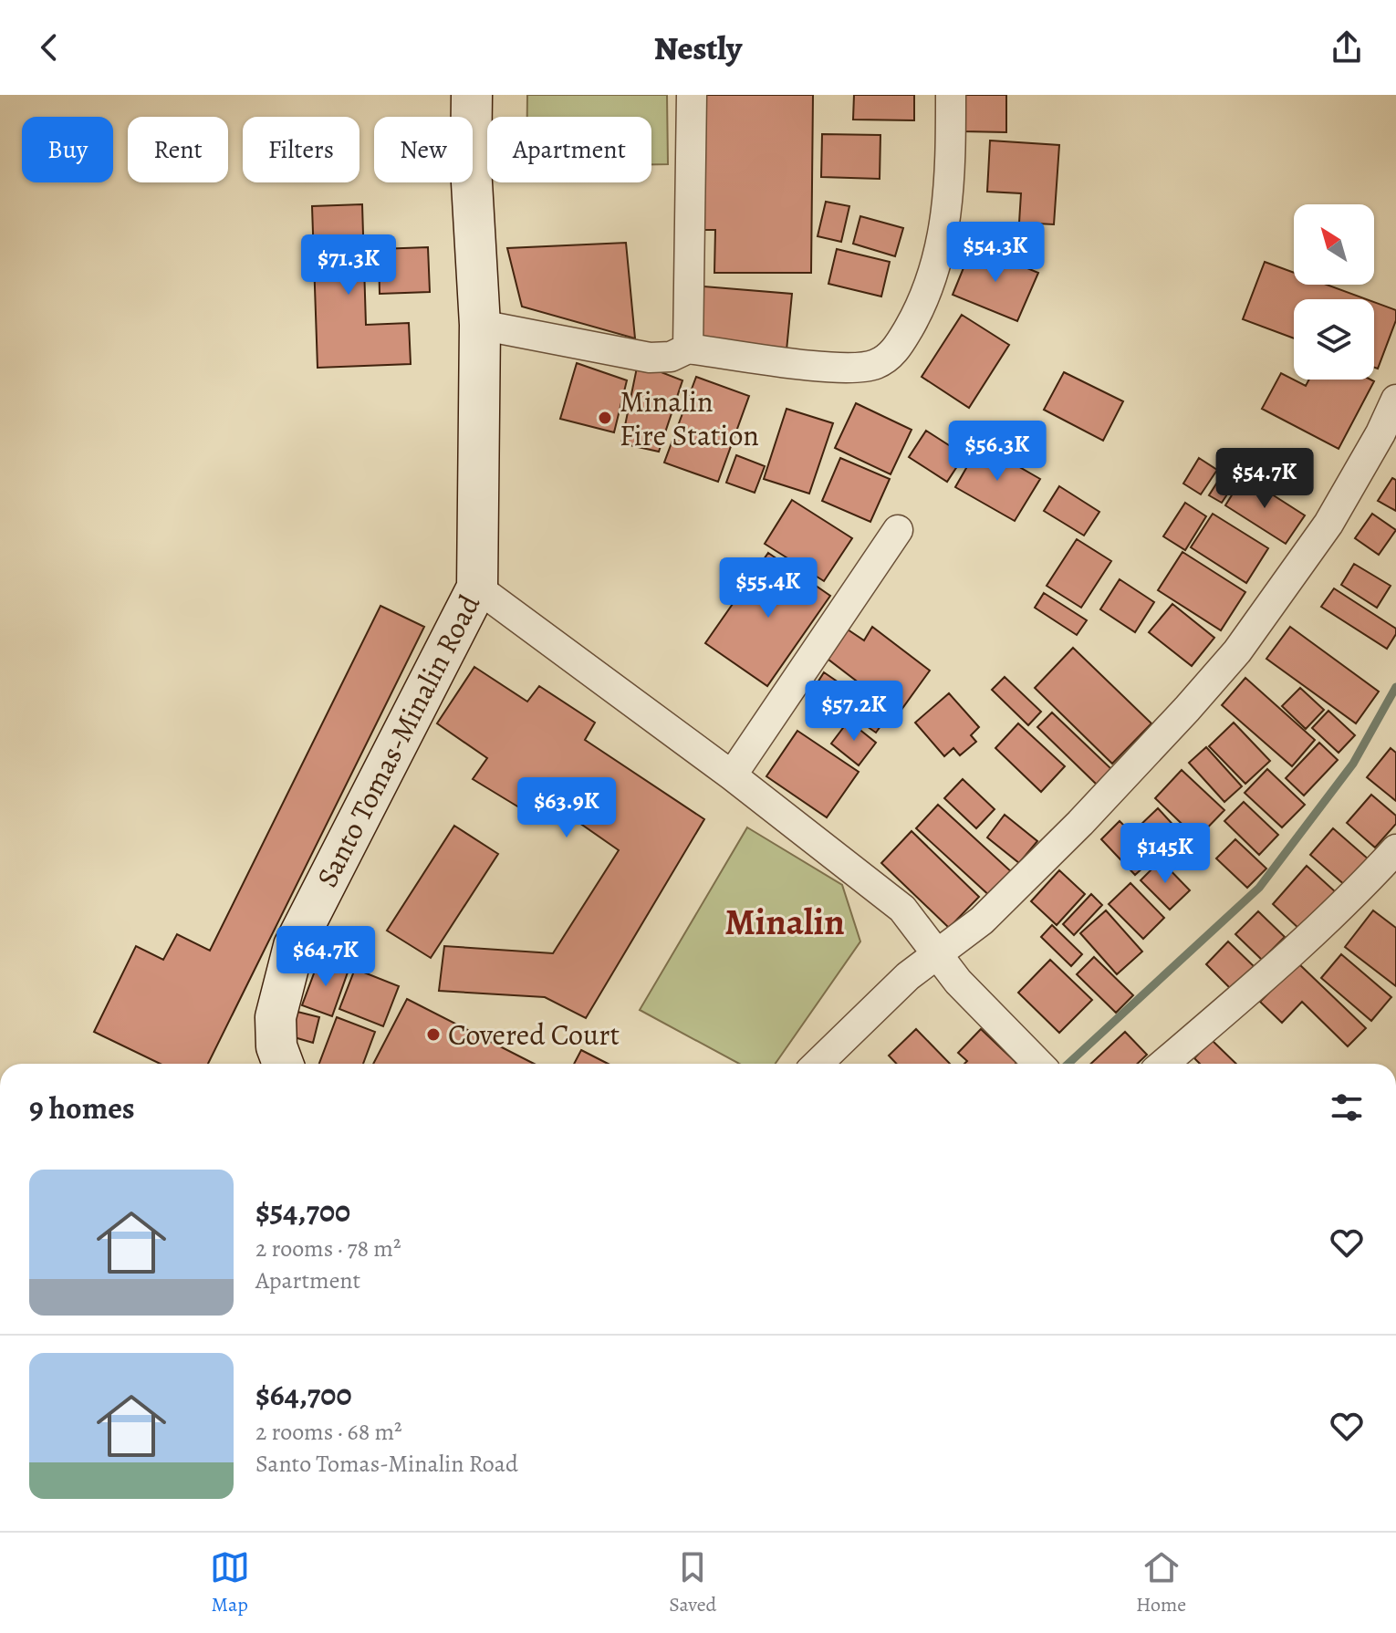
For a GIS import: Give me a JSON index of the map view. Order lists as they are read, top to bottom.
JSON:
{
  "streets": {
    "street": ["Santo Tomas-Minalin Road"]
  },
  "districts": ["Minalin"],
  "places": ["Minalin Fire Station", "Covered Court"],
  "north": "top left",
  "page": {
    "header": "Nestly",
    "chip": [
      "Buy",
      "Rent",
      "Filters",
      "New",
      "Apartment"
    ],
    "price": [
      "$54.3K",
      "$71.3K",
      "$56.3K",
      "$54.7K",
      "$55.4K",
      "$57.2K",
      "$63.9K",
      "$145K",
      "$64.7K"
    ],
    "heading": "9 homes",
    "list": [
      {
        "name": "$54,700",
        "note": "2 rooms · 78 m² · Apartment"
      },
      {
        "name": "$64,700",
        "note": "2 rooms · 68 m² · Santo Tomas-Minalin Road"
      }
    ],
    "tabs": ["Map", "Saved", "Home"]
  }
}
